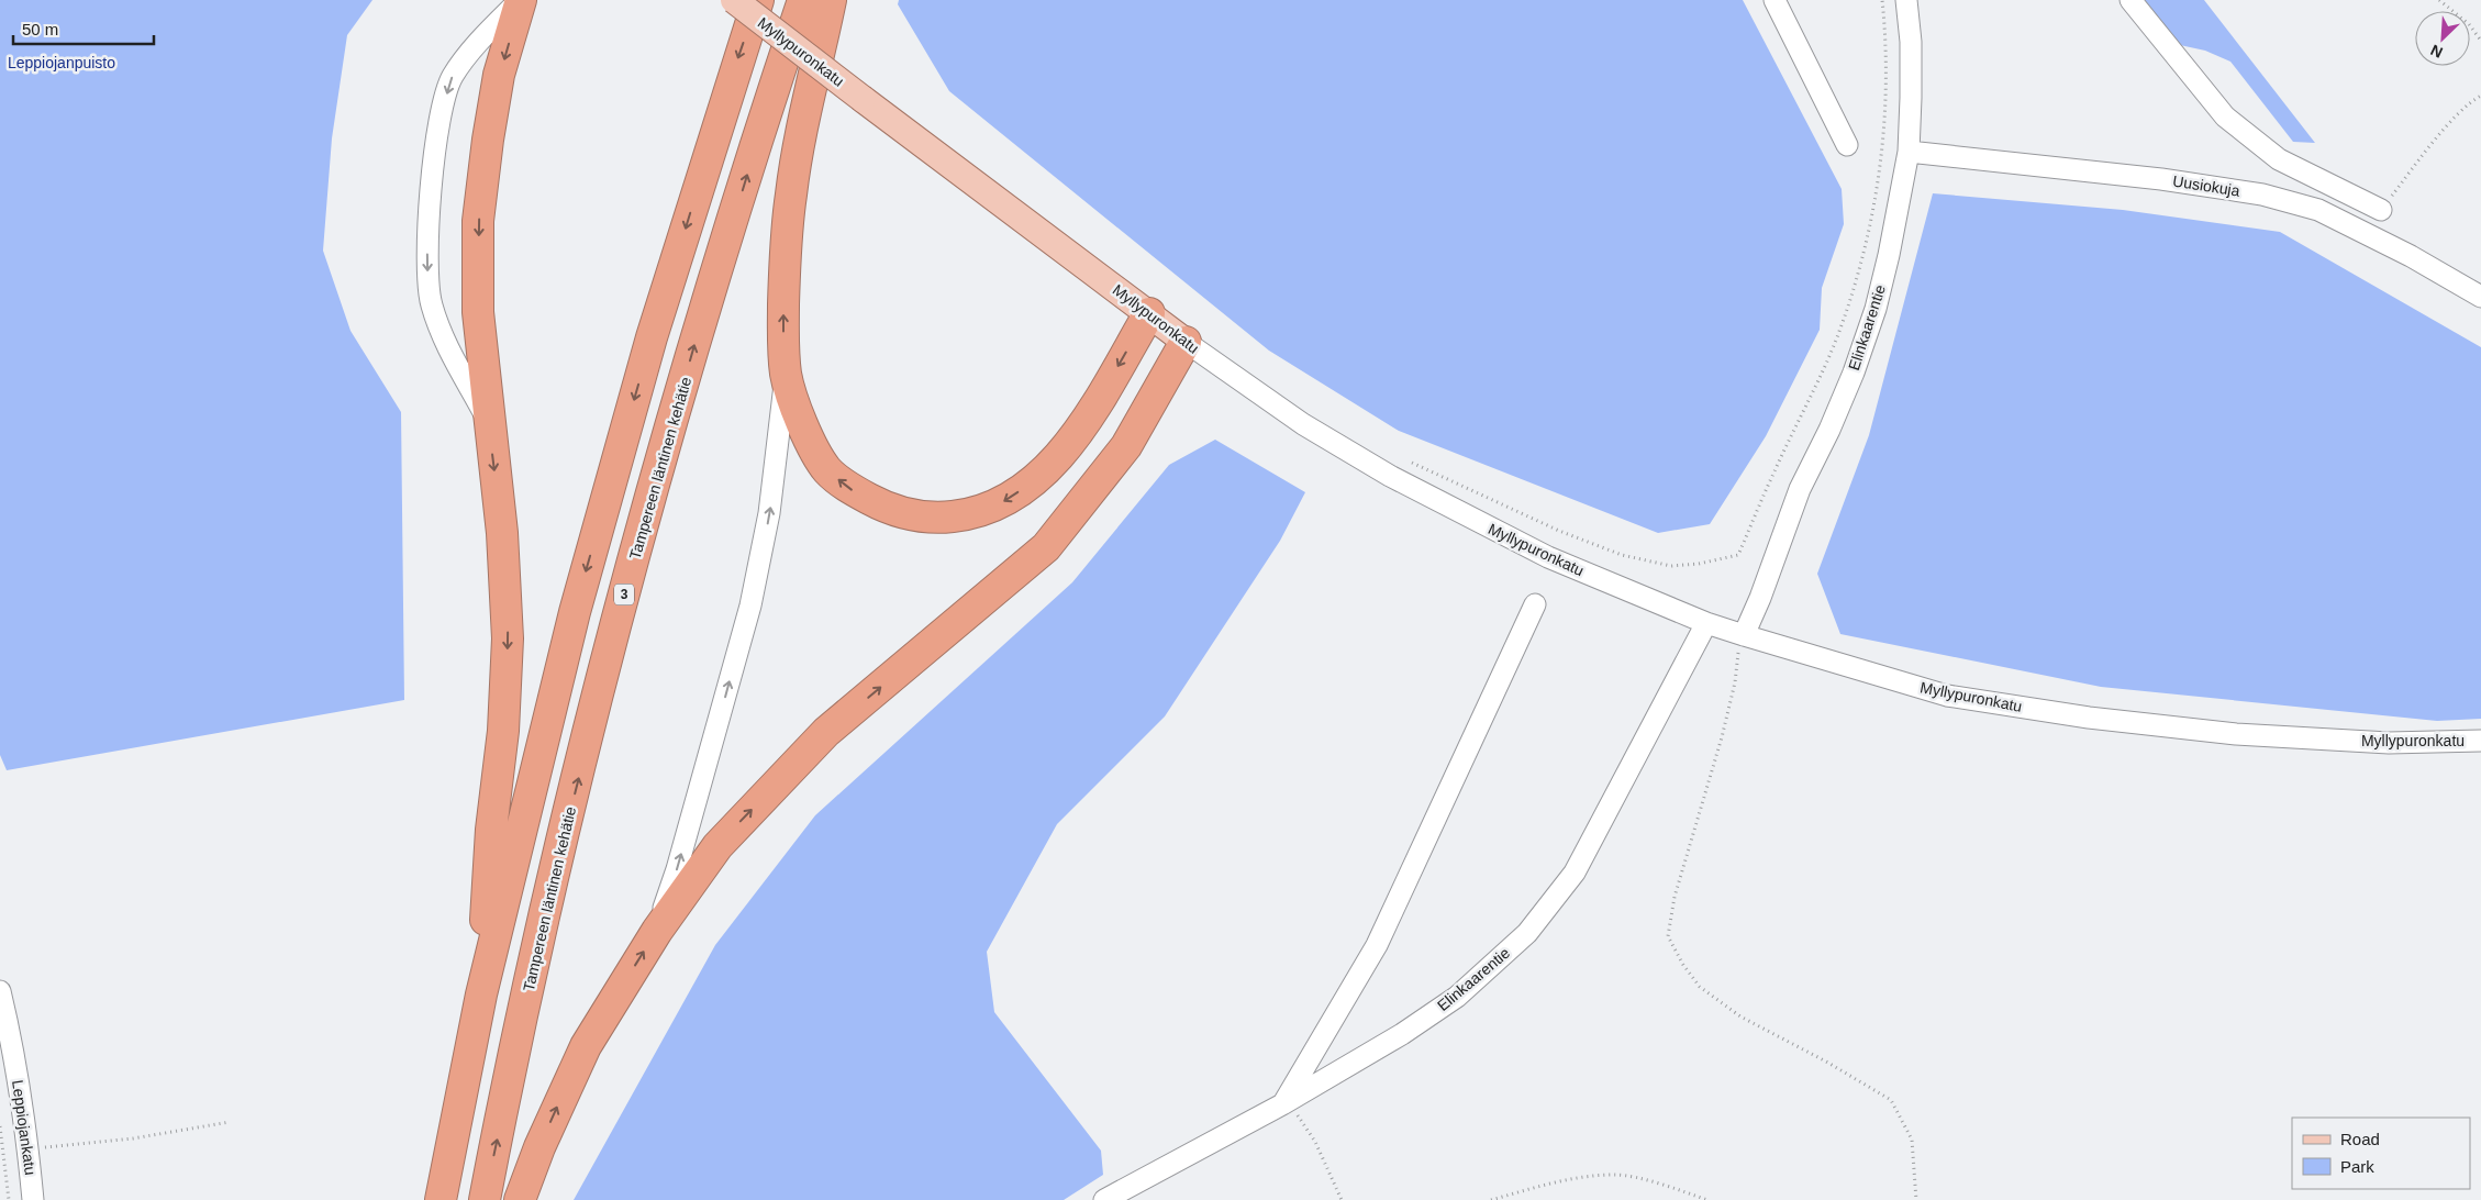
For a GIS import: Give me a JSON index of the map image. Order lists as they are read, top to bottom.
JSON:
{
  "streets": {
    "highway": ["Tampereen läntinen kehätie", "3"],
    "main road": ["Myllypuronkatu"],
    "street": ["Uusiokuja", "Elinkaarentie", "Leppiojankatu"]
  },
  "crossings": [
    ["Myllypuronkatu", "Elinkaarentie"],
    ["Uusiokuja", "Elinkaarentie"]
  ],
  "parks": ["Leppiojanpuisto"],
  "legend": ["Road", "Park"],
  "scale_bar": "50 m",
  "north": "bottom left"
}
